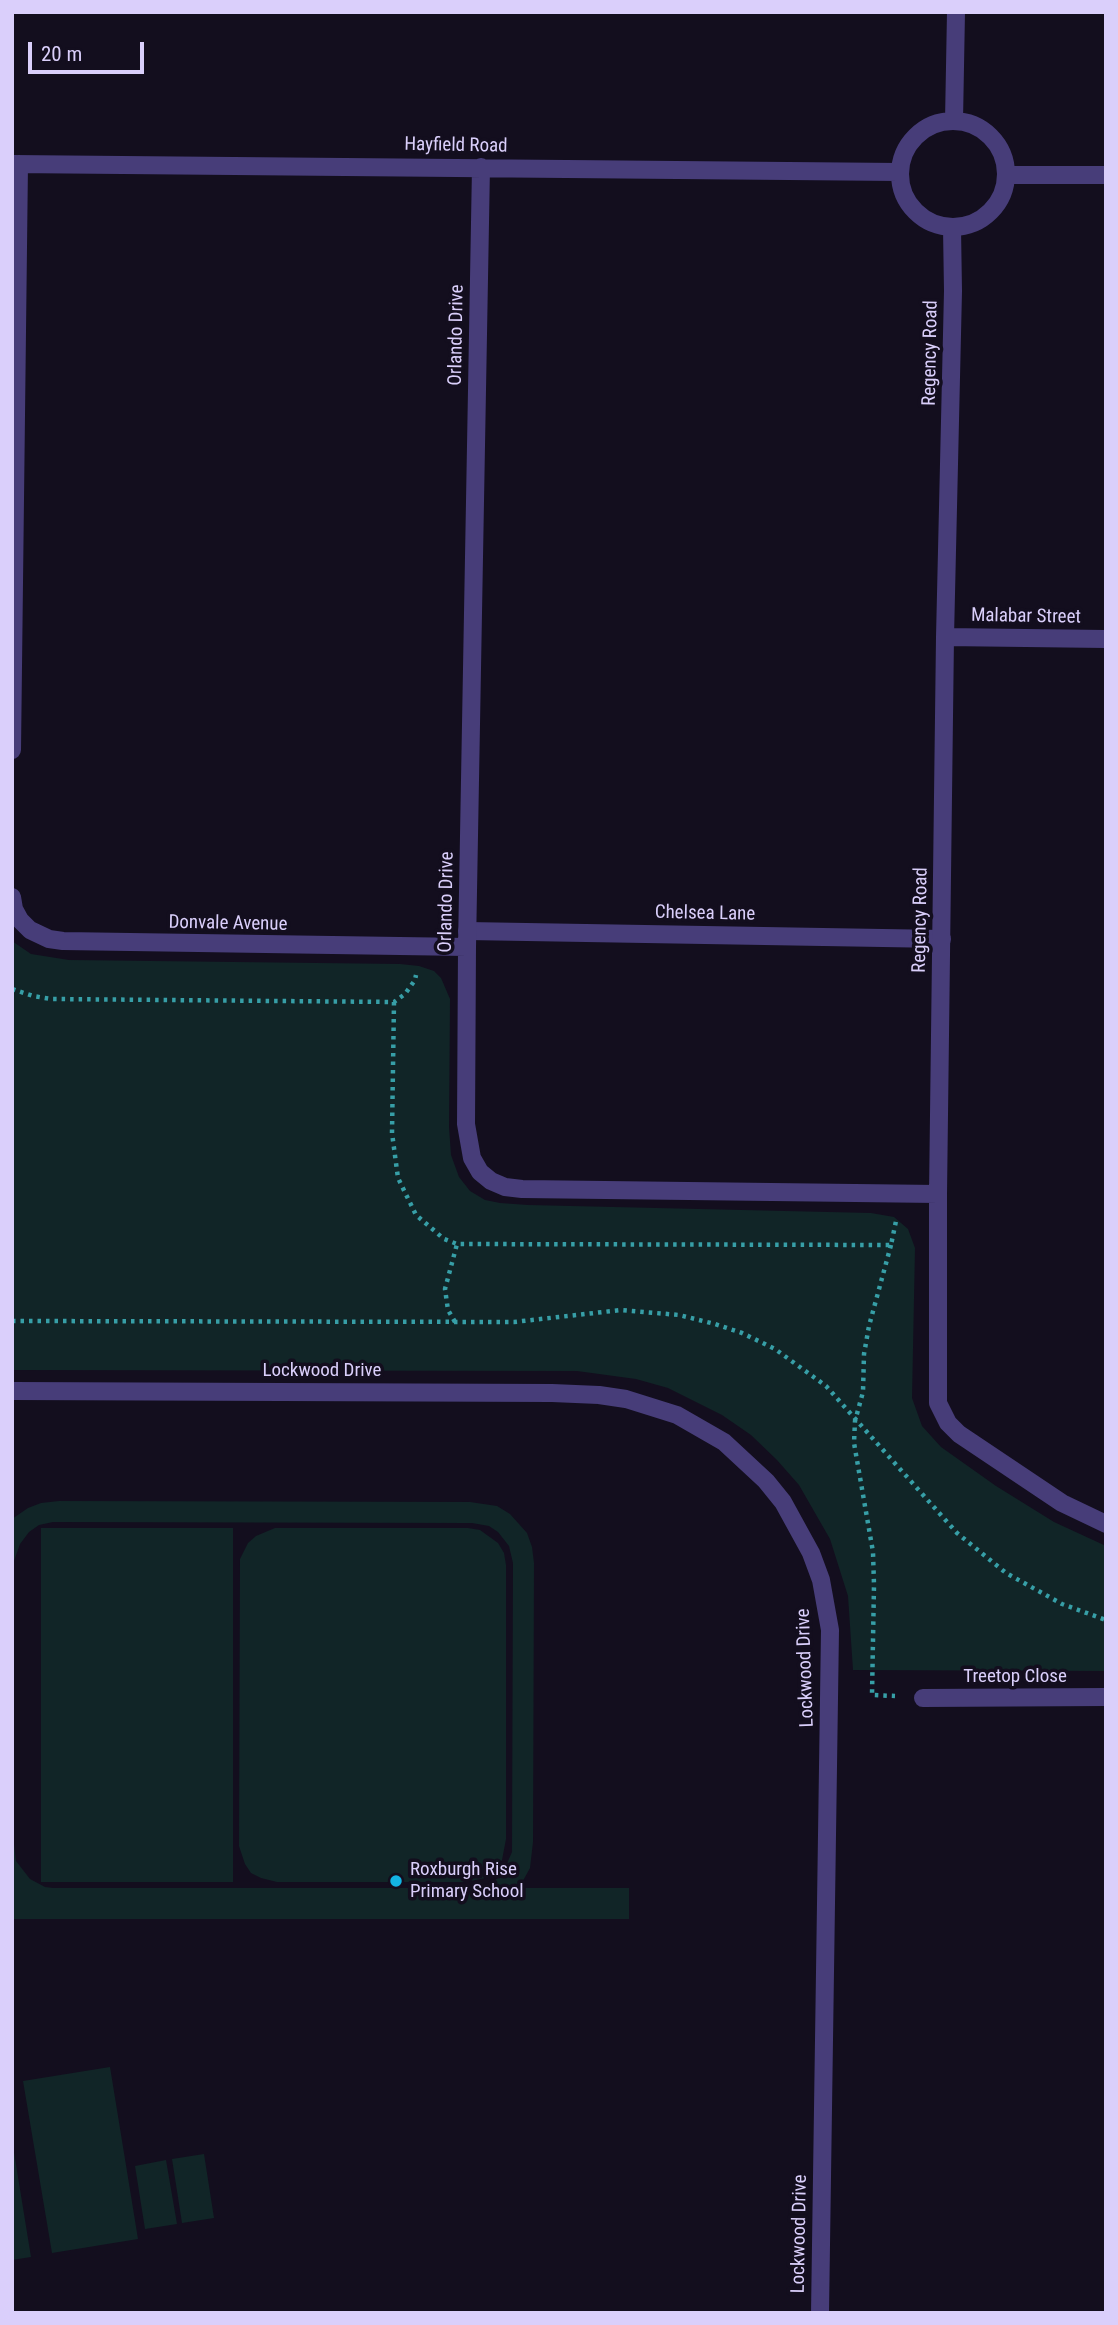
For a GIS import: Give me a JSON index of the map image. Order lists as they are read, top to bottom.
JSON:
{
  "streets": {
    "street": [
      "Hayfield Road",
      "Orlando Drive",
      "Regency Road",
      "Malabar Street",
      "Chelsea Lane",
      "Donvale Avenue",
      "Lockwood Drive",
      "Treetop Close"
    ]
  },
  "crossings": [
    ["Hayfield Road", "Orlando Drive"],
    ["Hayfield Road", "Regency Road"],
    ["Orlando Drive", "Regency Road"],
    ["Orlando Drive", "Chelsea Lane"],
    ["Orlando Drive", "Donvale Avenue"],
    ["Regency Road", "Malabar Street"],
    ["Regency Road", "Chelsea Lane"],
    ["Chelsea Lane", "Donvale Avenue"]
  ],
  "places": ["Roxburgh Rise Primary School"],
  "scale_bar": "20 m"
}
